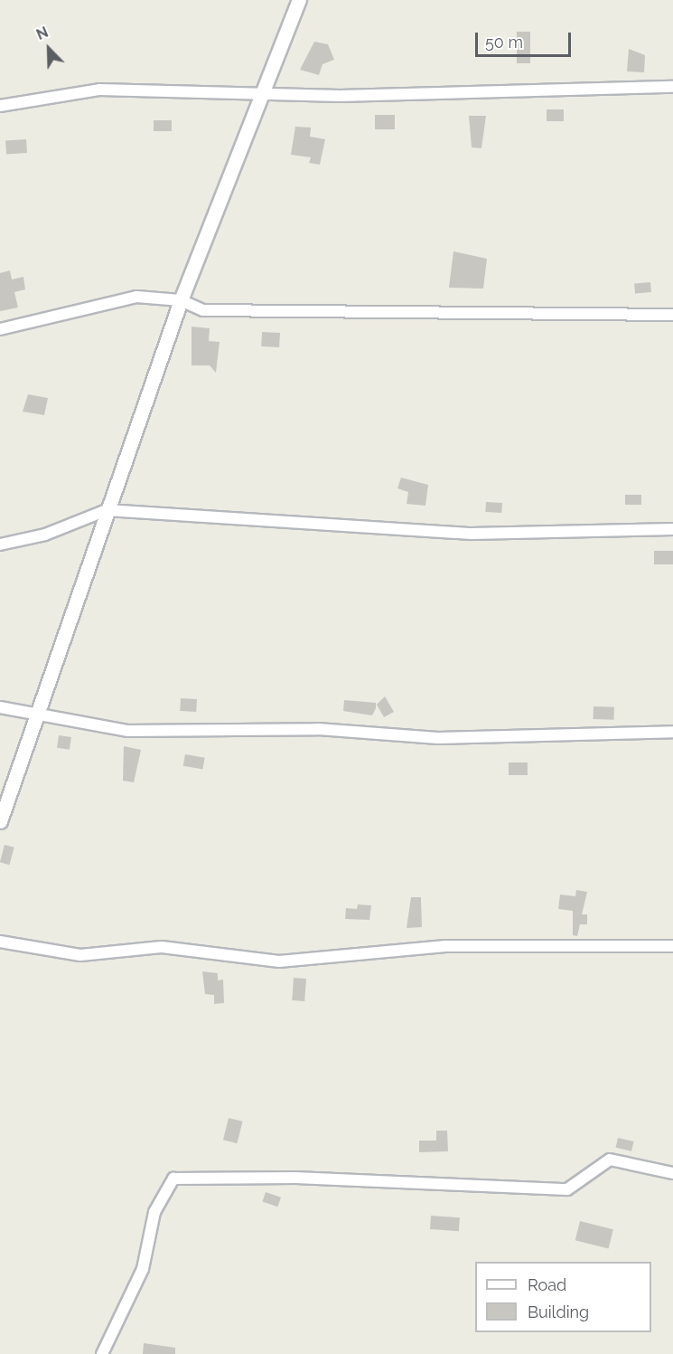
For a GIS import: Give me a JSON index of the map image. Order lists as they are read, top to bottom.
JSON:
{
  "legend": ["Road", "Building"],
  "scale_bar": "50 m",
  "north": "top left"
}
